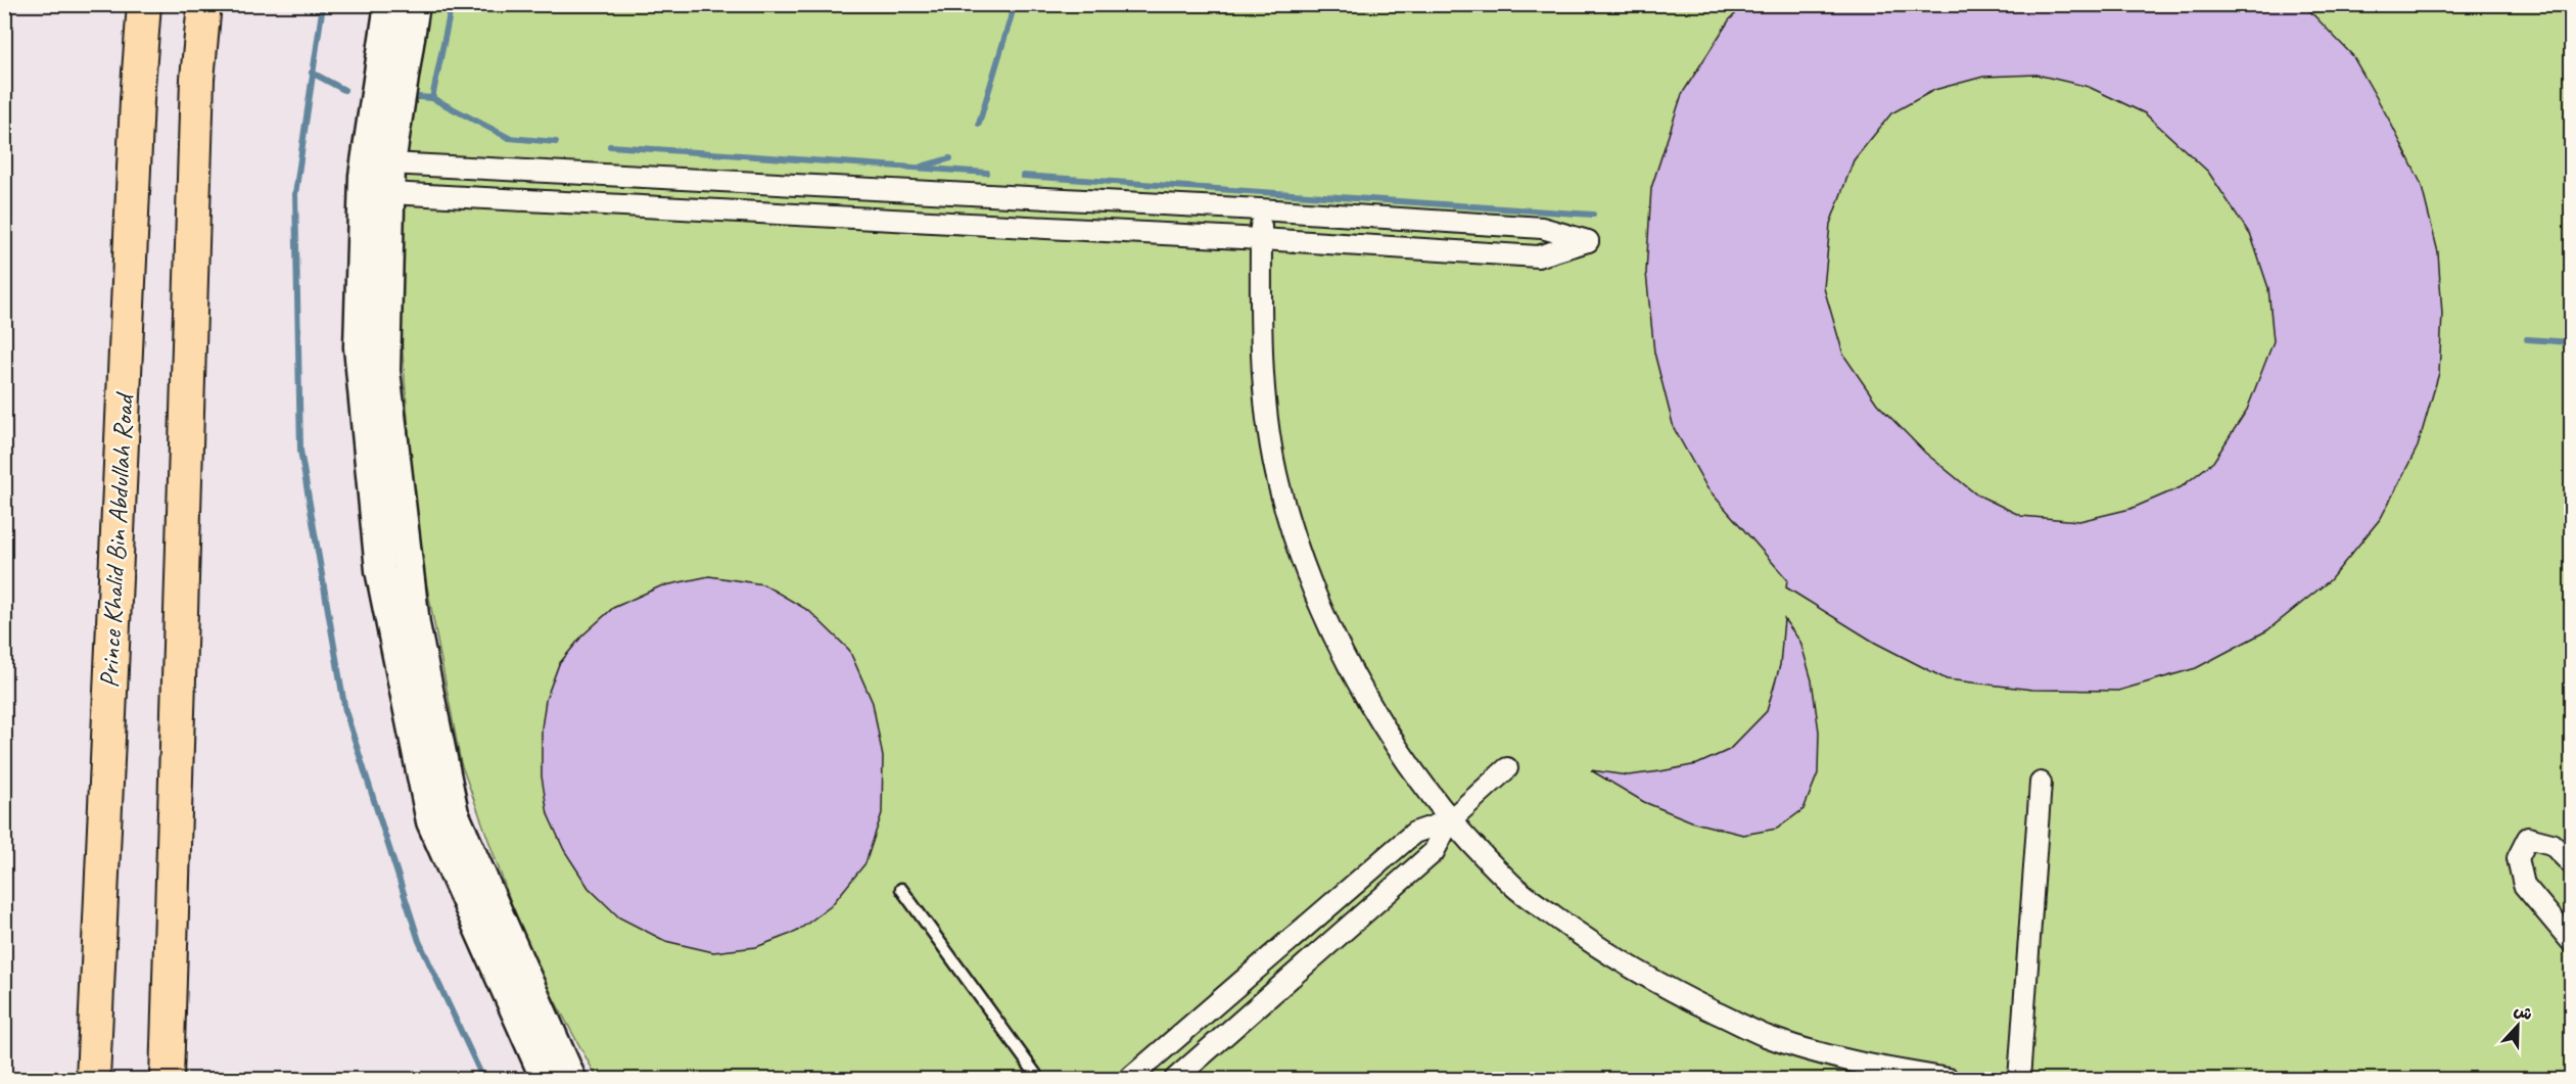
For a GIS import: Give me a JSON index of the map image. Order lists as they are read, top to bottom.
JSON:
{
  "streets": {
    "main road": ["Prince Khalid Bin Abdullah Road"]
  },
  "north": "top"
}
